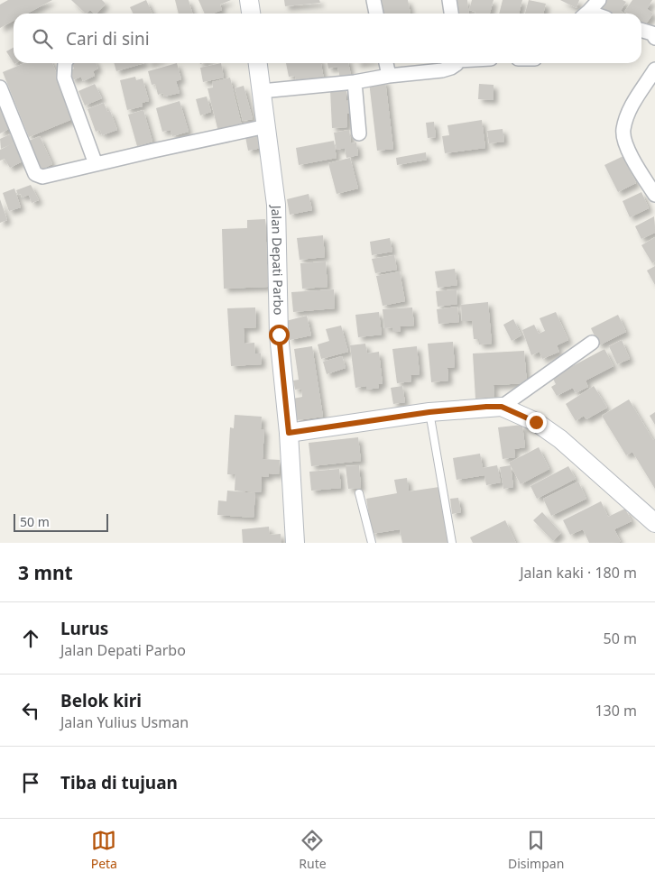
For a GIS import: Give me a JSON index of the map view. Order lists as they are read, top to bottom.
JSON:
{
  "streets": {
    "street": ["Jalan Depati Parbo"]
  },
  "scale_bar": "50 m",
  "page": {
    "search": "Cari di sini",
    "scale": "50 m",
    "heading": ["3 mnt", "Jalan kaki · 180 m"],
    "list": [
      ["Lurus", "Jalan Depati Parbo", "50 m"],
      ["Belok kiri", "Jalan Yulius Usman", "130 m"],
      "Tiba di tujuan"
    ],
    "nav": ["Peta", "Rute", "Disimpan"]
  }
}
